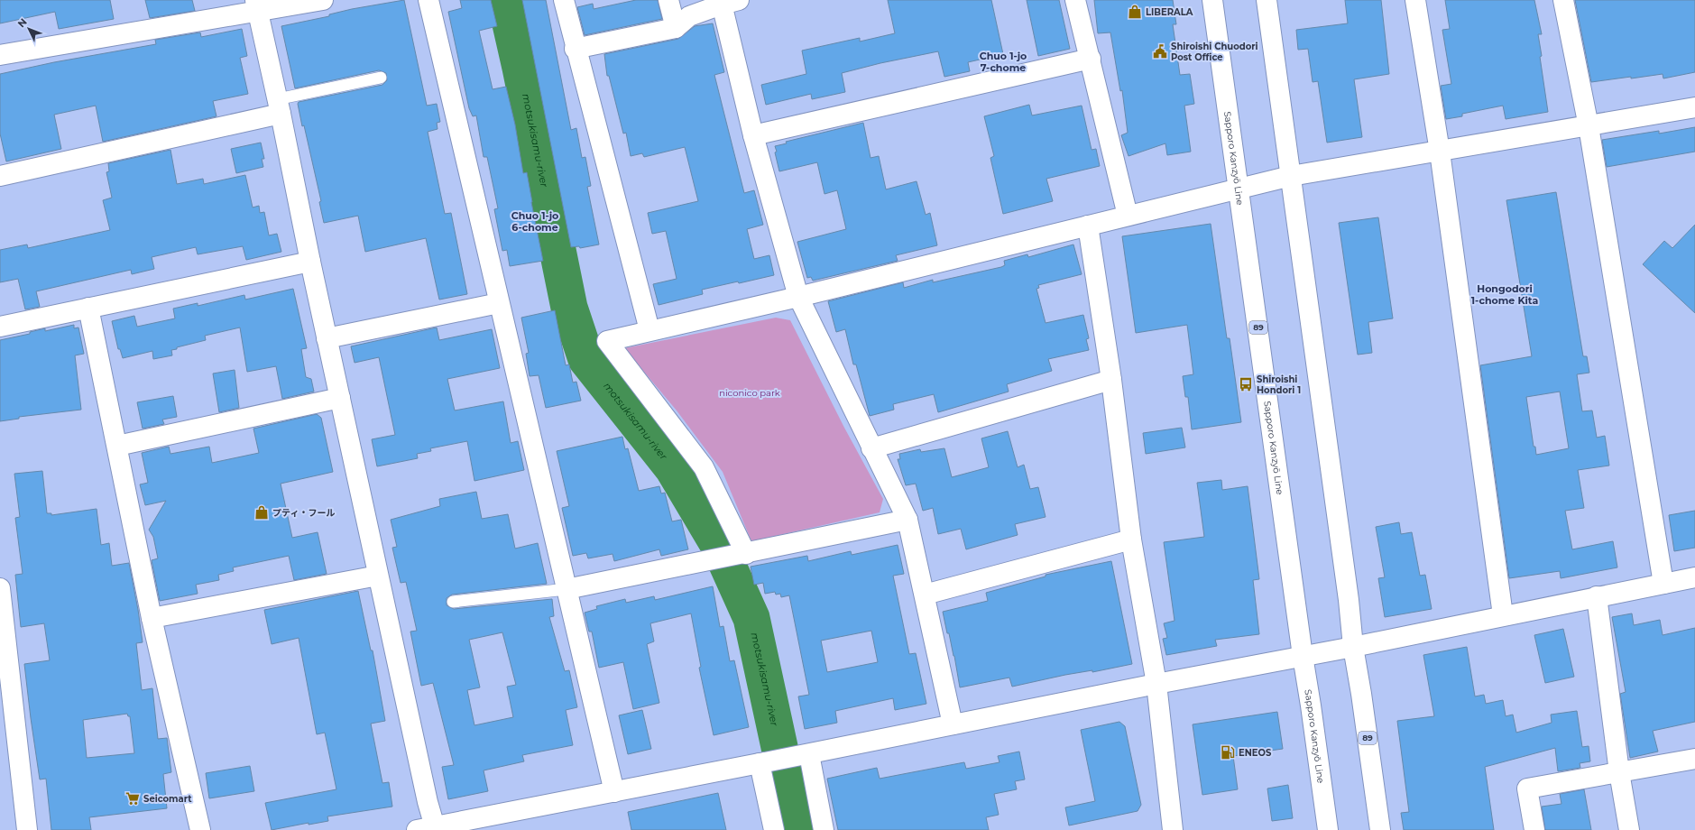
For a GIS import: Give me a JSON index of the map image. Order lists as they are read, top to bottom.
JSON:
{
  "streets": {
    "street": ["Sapporo Kanzyō Line", "89"]
  },
  "districts": ["Chuo 1-jo 7-chome", "Chuo 1-jo 6-chome", "Hongodori 1-chome Kita"],
  "water": ["motsukisamu-river"],
  "parks": ["niconico park"],
  "places": {
    "shop": ["LIBERALA", "プティ・フール"],
    "public building": ["Shiroishi Chuodori Post Office"],
    "bus stop": ["Shiroishi Hondori 1"],
    "fuel station": ["ENEOS"],
    "supermarket": ["Seicomart"]
  },
  "north": "top left"
}
